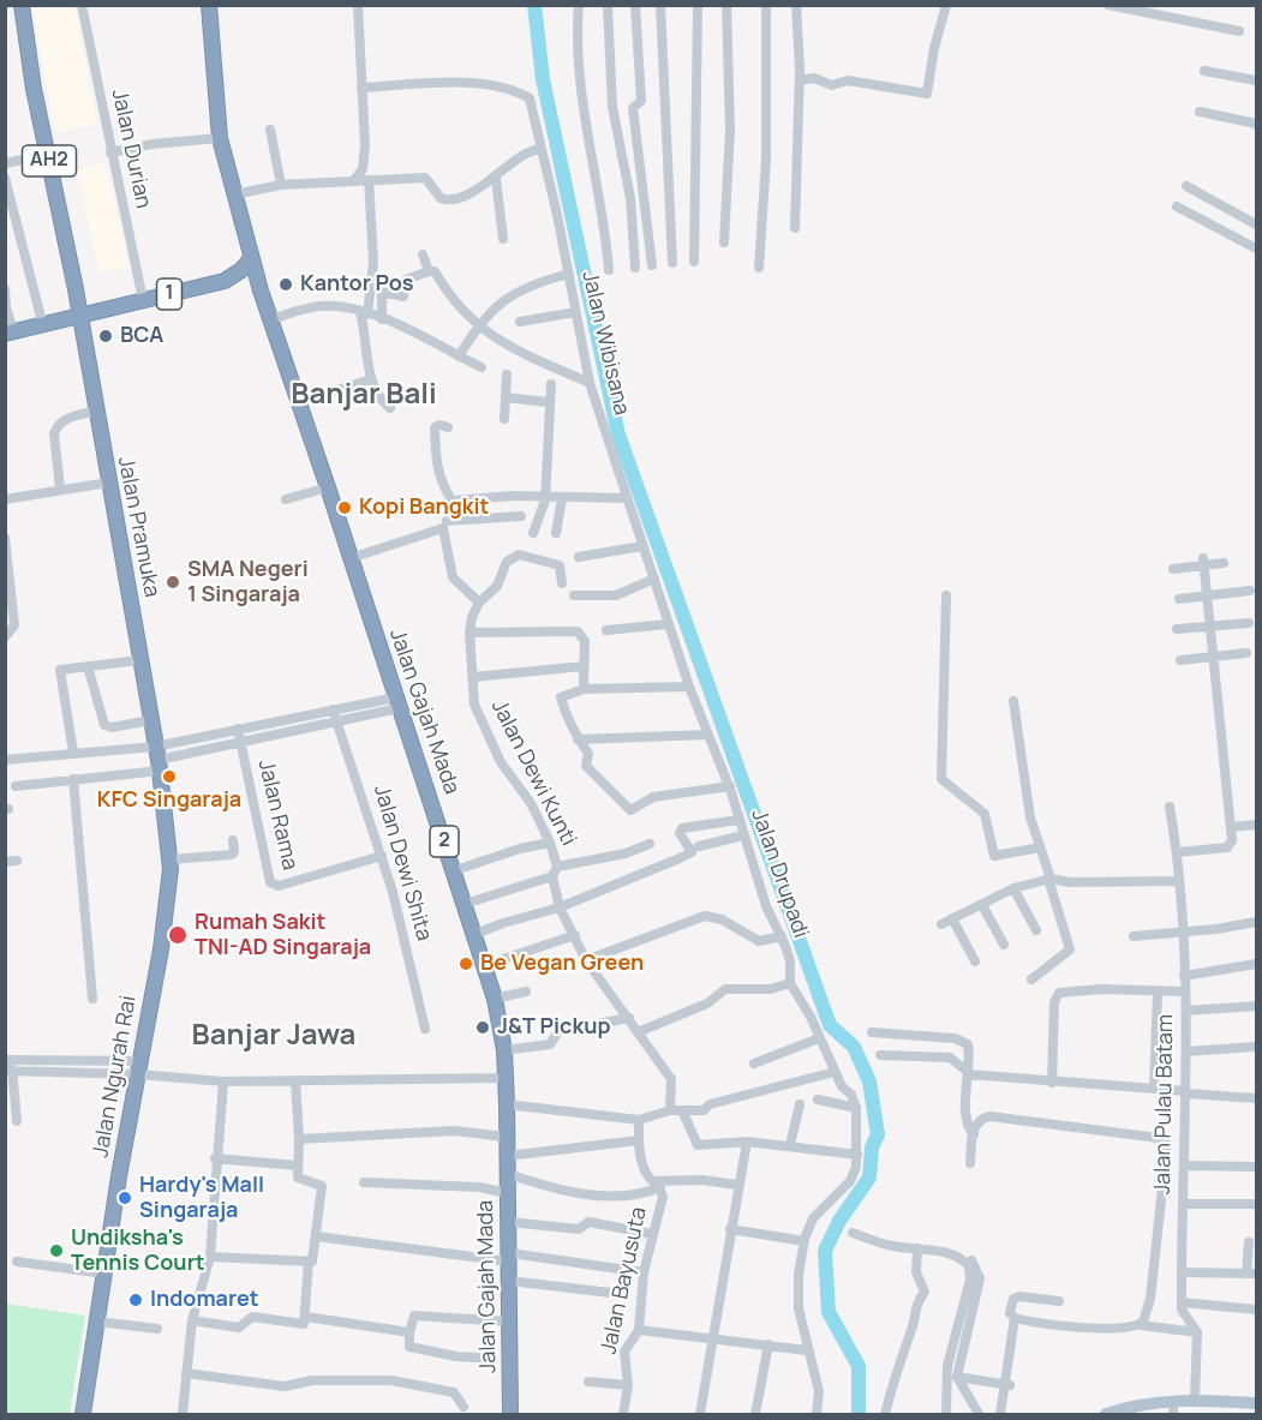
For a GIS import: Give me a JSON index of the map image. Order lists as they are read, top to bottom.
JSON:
{
  "streets": {
    "highway": [
      "AH2",
      "1",
      "Jalan Pramuka",
      "Jalan Gajah Mada",
      "2",
      "Jalan Ngurah Rai"
    ],
    "street": [
      "Jalan Durian",
      "Jalan Wibisana",
      "Jalan Dewi Kunti",
      "Jalan Rama",
      "Jalan Dewi Shita",
      "Jalan Drupadi",
      "Jalan Pulau Batam",
      "Jalan Bayusuta"
    ]
  },
  "crossings": [
    ["Jalan Durian", "1"],
    ["AH2", "1"],
    ["AH2", "Jalan Pramuka"],
    ["1", "Jalan Pramuka"],
    ["1", "2"],
    ["Jalan Wibisana", "Jalan Drupadi"],
    ["Jalan Pramuka", "Jalan Ngurah Rai"],
    ["Jalan Gajah Mada", "Jalan Dewi Kunti"],
    ["Jalan Gajah Mada", "2"],
    ["Jalan Rama", "Jalan Dewi Shita"]
  ],
  "districts": ["Banjar Bali", "Banjar Jawa"],
  "places": [
    "Kantor Pos",
    "BCA",
    "Kopi Bangkit",
    "SMA Negeri 1 Singaraja",
    "KFC Singaraja",
    "Rumah Sakit TNI-AD Singaraja",
    "Be Vegan Green",
    "J&T Pickup",
    "Hardy's Mall Singaraja",
    "Undiksha's Tennis Court",
    "Indomaret"
  ]
}
